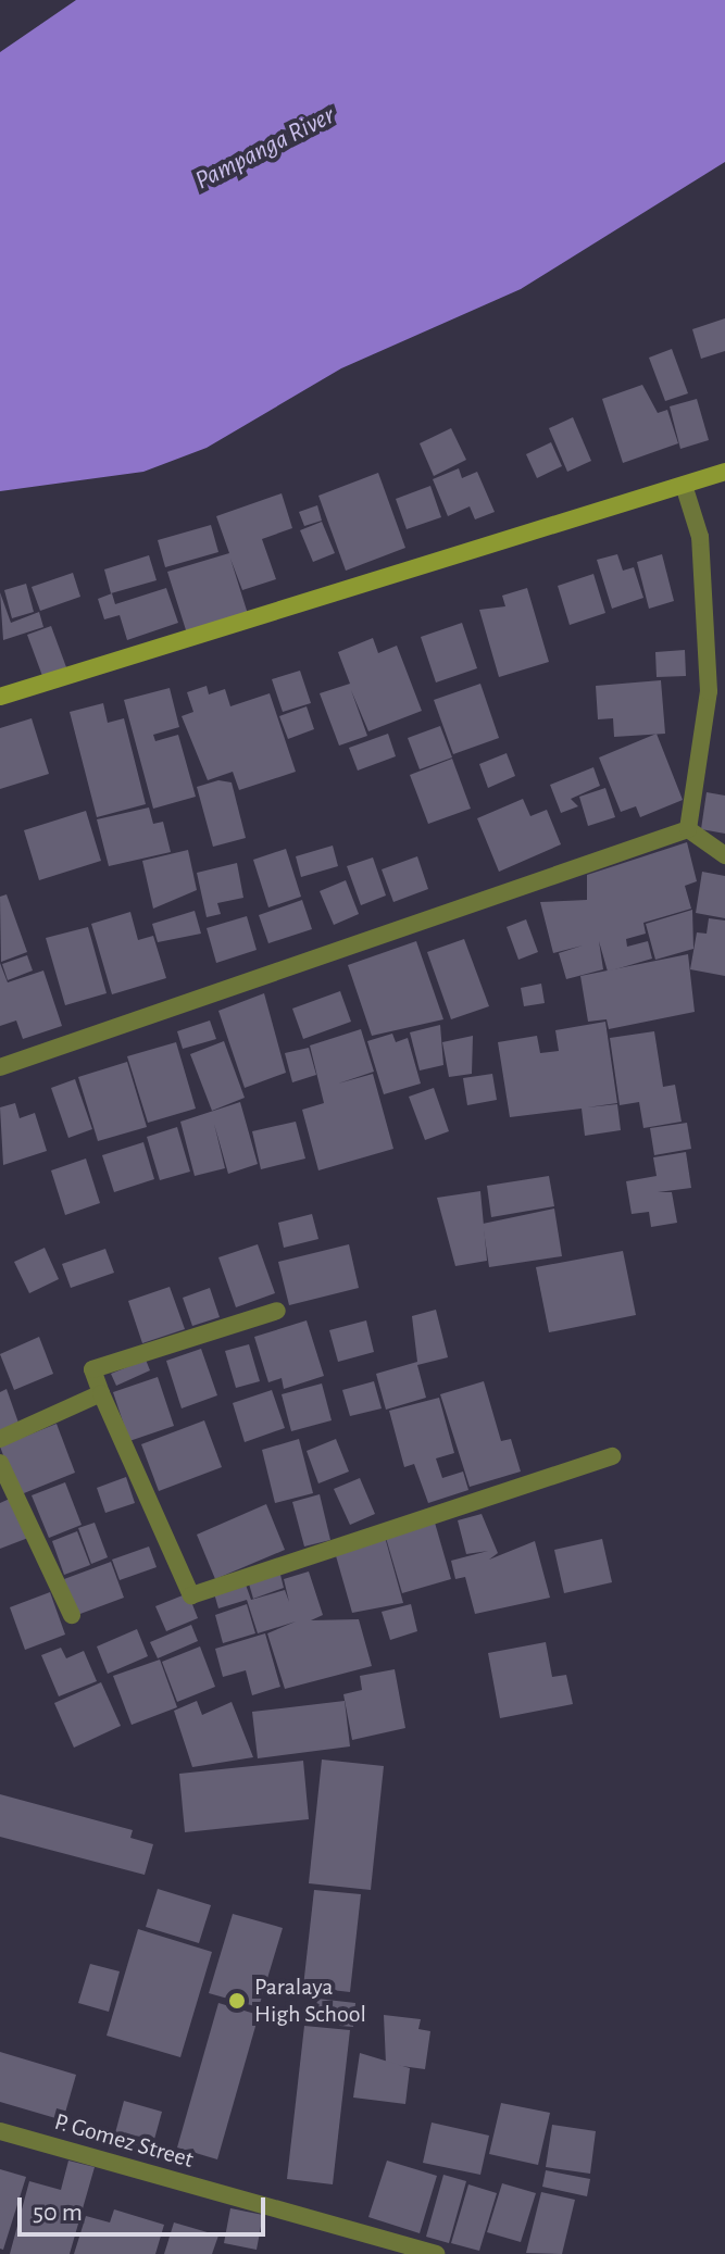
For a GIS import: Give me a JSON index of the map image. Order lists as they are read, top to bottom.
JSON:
{
  "streets": {
    "street": ["P. Gomez Street"]
  },
  "water": ["Pampanga River"],
  "places": ["Paralaya High School"],
  "scale_bar": "50 m"
}
